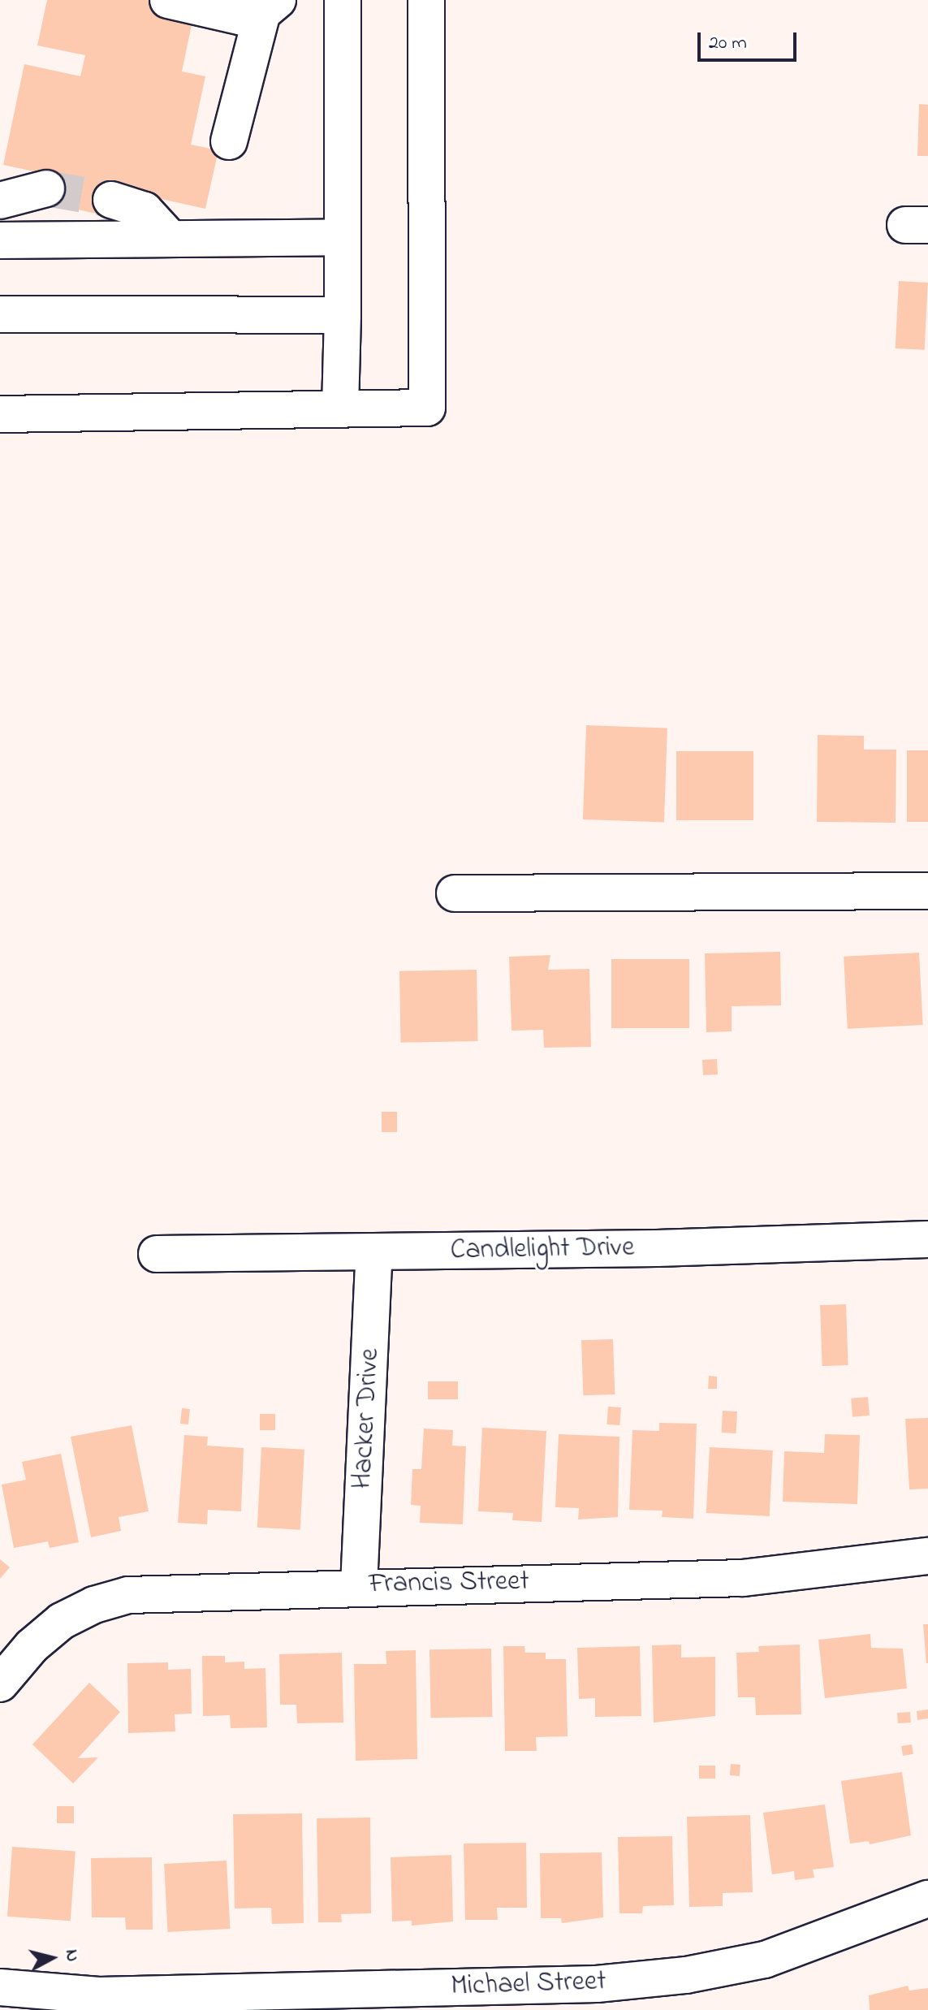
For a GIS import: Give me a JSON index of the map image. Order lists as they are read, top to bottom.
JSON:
{
  "streets": {
    "street": [
      "Candlelight Drive",
      "Hacker Drive",
      "Francis Street",
      "Michael Street"
    ]
  },
  "crossings": [
    ["Candlelight Drive", "Hacker Drive"],
    ["Hacker Drive", "Francis Street"]
  ],
  "scale_bar": "20 m",
  "north": "right"
}
